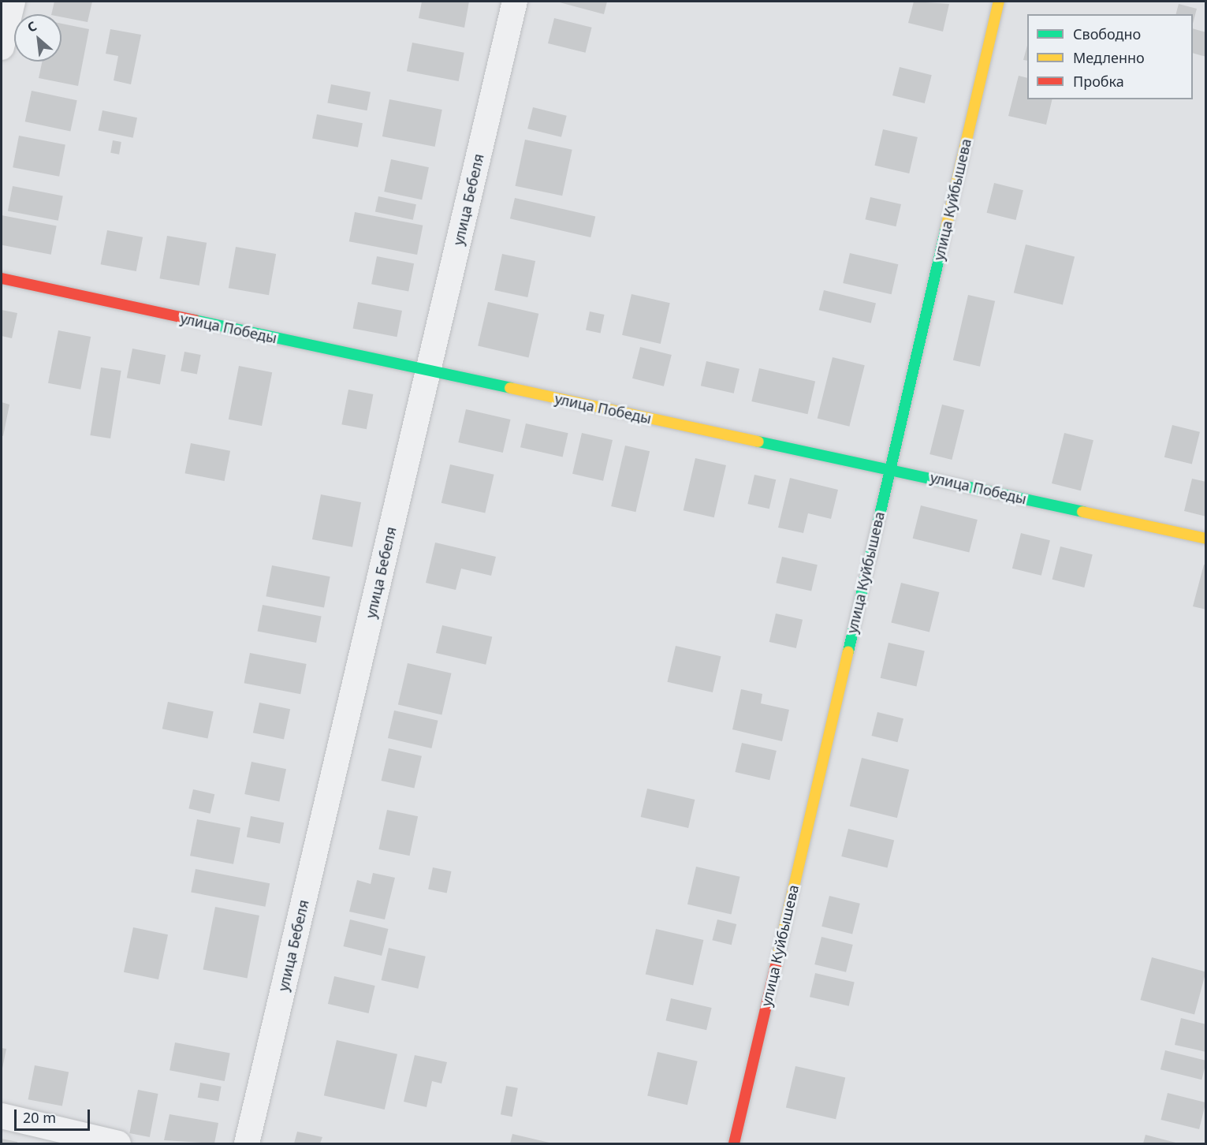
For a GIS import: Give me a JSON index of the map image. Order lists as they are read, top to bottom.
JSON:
{
  "streets": {
    "street": ["улица Бебеля", "улица Куйбышева", "улица Победы"]
  },
  "crossings": [
    ["улица Бебеля", "улица Победы"],
    ["улица Куйбышева", "улица Победы"]
  ],
  "legend": ["Свободно", "Медленно", "Пробка"],
  "scale_bar": "20 m",
  "north": "top left"
}
